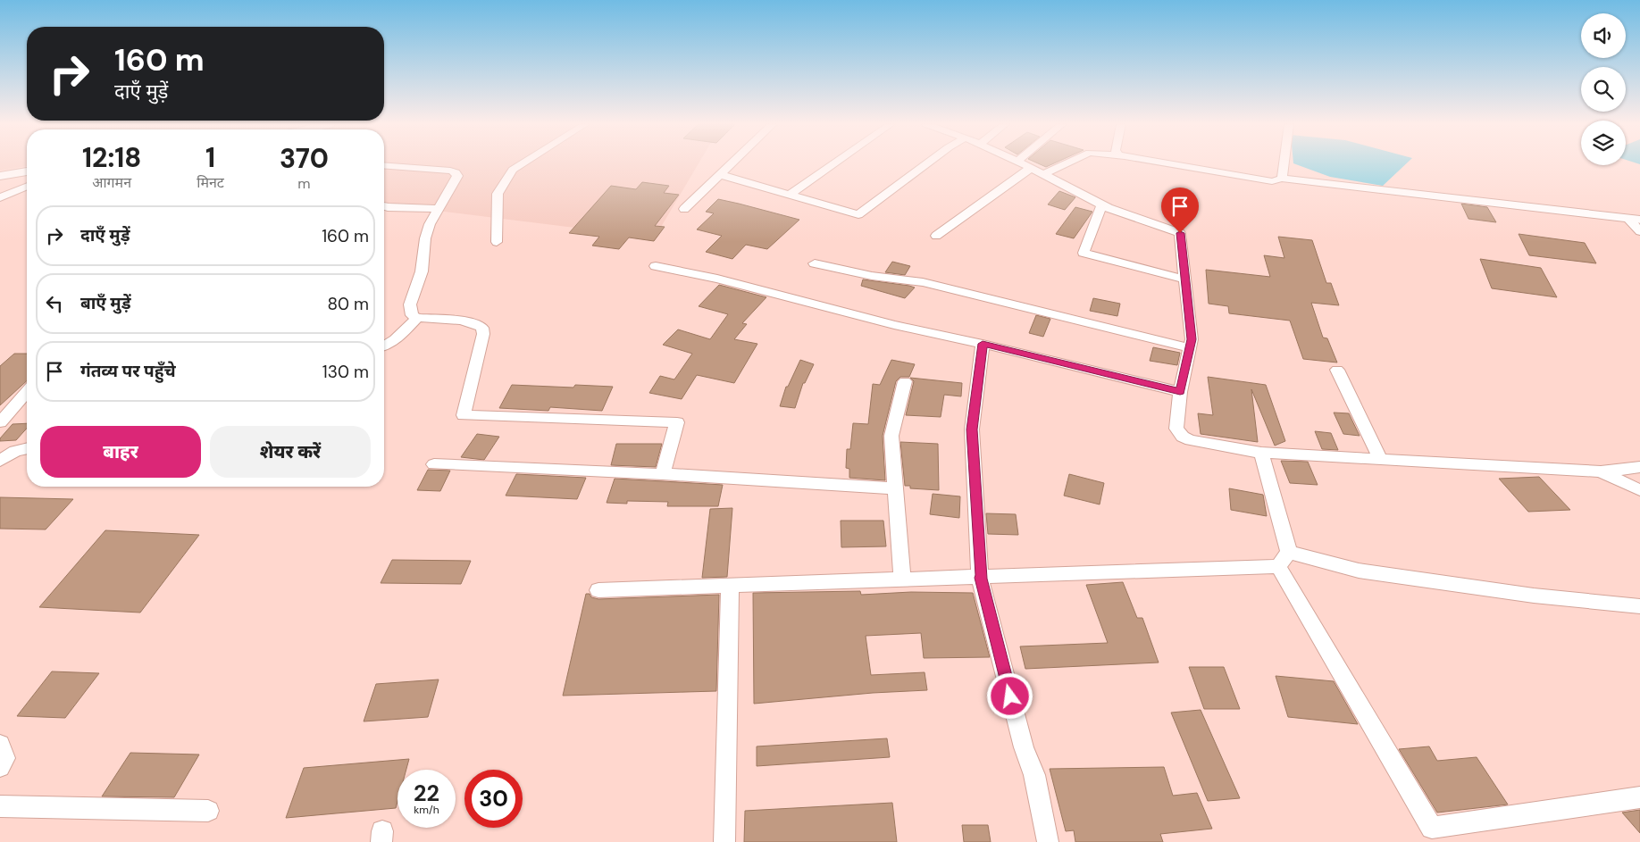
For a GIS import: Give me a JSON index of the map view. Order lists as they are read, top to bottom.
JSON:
{
  "page": {
    "turn": ["160 m", "दाएँ मुड़ें"],
    "eta": [
      "12:18",
      "आगमन",
      "1",
      "मिनट",
      "370",
      "m"
    ],
    "list": [
      {
        "name": "दाएँ मुड़ें",
        "value": "160 m"
      },
      {
        "name": "बाएँ मुड़ें",
        "value": "80 m"
      },
      {
        "name": "गंतव्य पर पहुँचे",
        "value": "130 m"
      }
    ],
    "buttons": ["बाहर", "शेयर करें"],
    "speed": "22 km/h",
    "limit": "30"
  }
}
